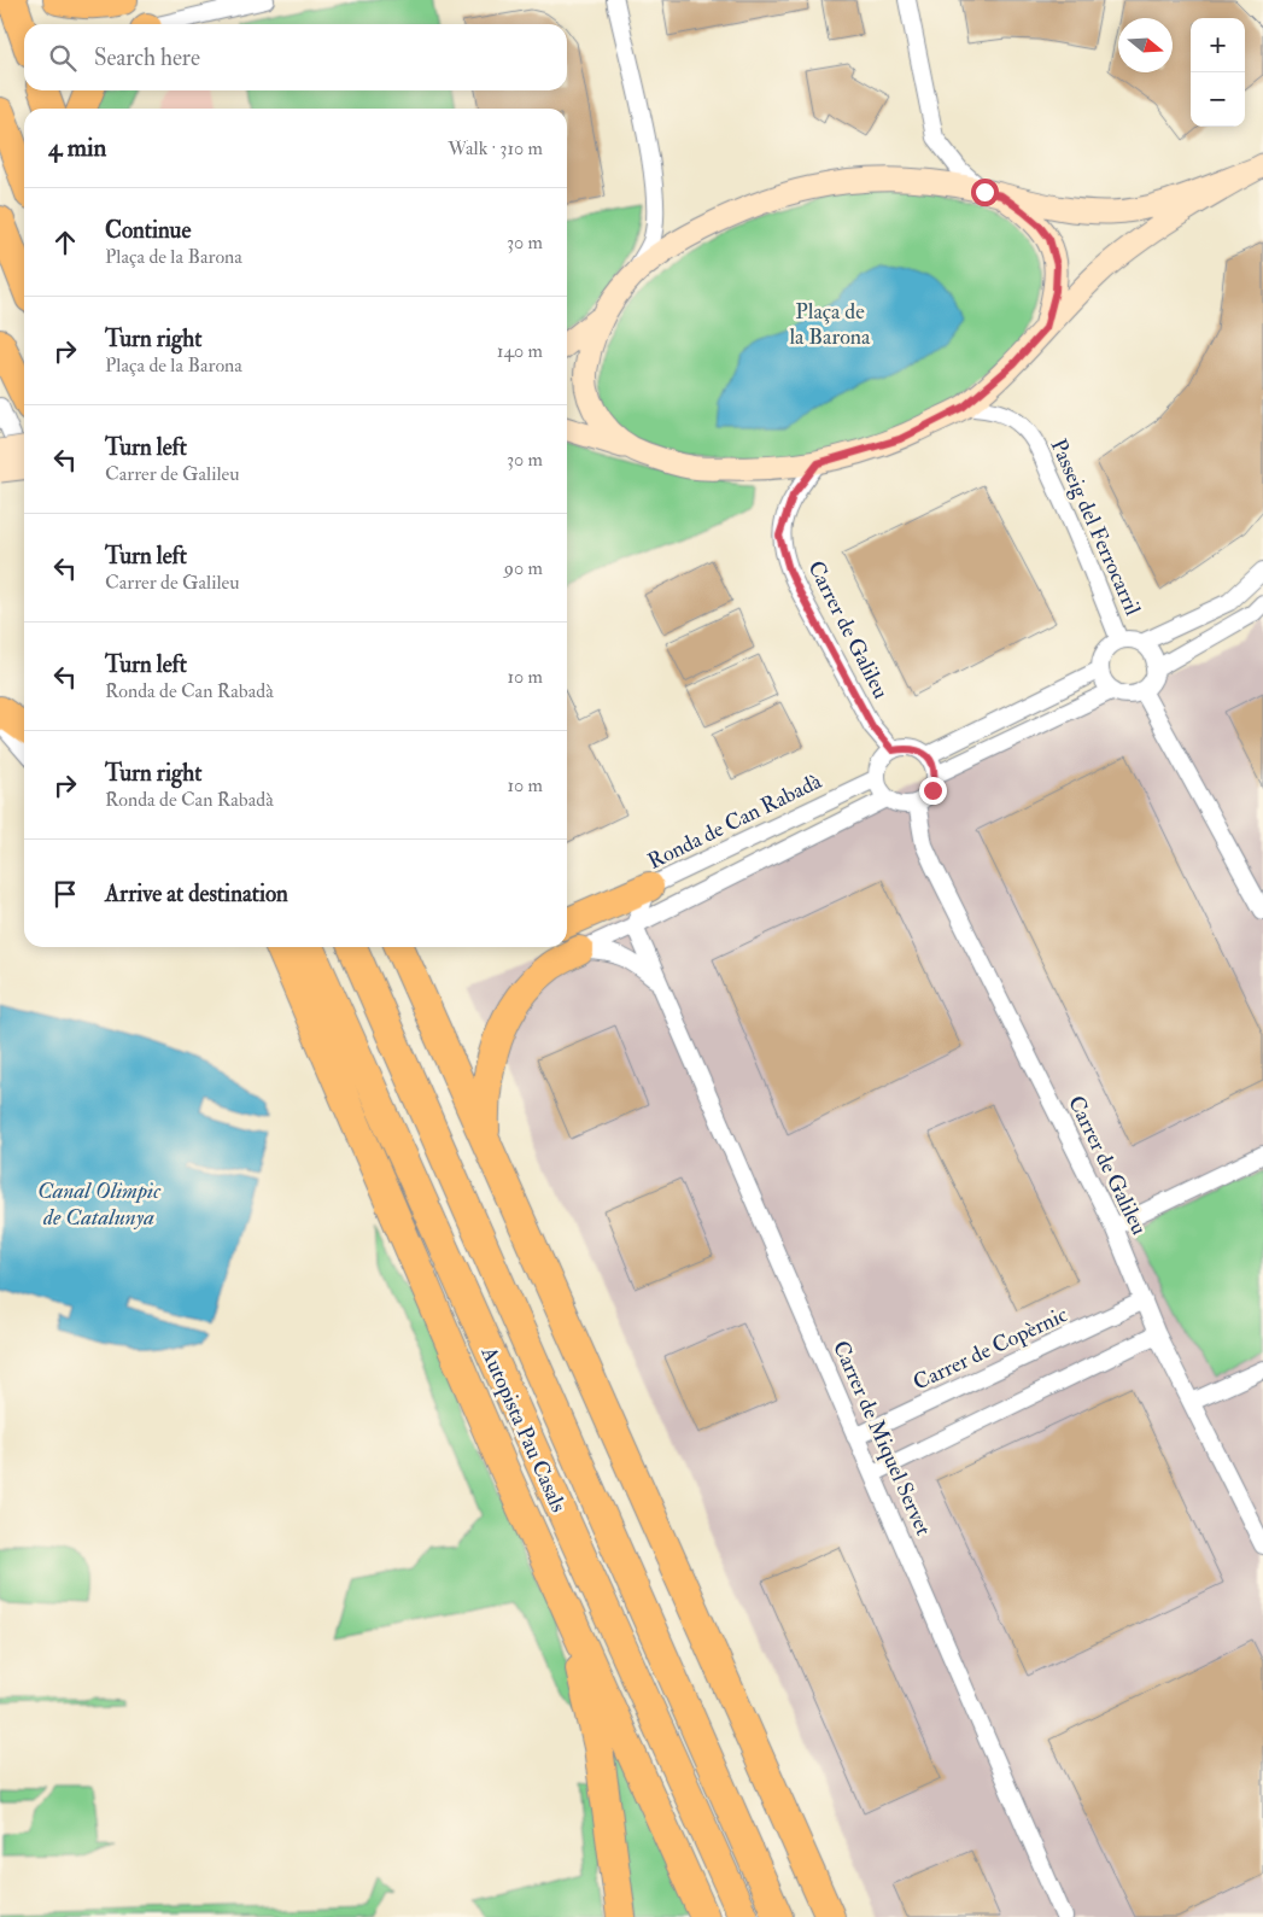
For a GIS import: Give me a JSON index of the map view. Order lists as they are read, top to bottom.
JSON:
{
  "streets": {
    "highway": ["Autopista Pau Casals"],
    "street": [
      "Passeig del Ferrocarril",
      "Carrer de Galileu",
      "Ronda de Can Rabadà",
      "Carrer de Copèrnic",
      "Carrer de Miquel Servet"
    ]
  },
  "crossings": [
    ["Carrer de Galileu", "Ronda de Can Rabadà"],
    ["Carrer de Galileu", "Carrer de Copèrnic"],
    ["Ronda de Can Rabadà", "Carrer de Miquel Servet"],
    ["Carrer de Copèrnic", "Carrer de Miquel Servet"]
  ],
  "water": ["Canal Olimpic de Catalunya"],
  "parks": ["Plaça de la Barona"],
  "north": "right",
  "page": {
    "map_buttons": ["+", "−"],
    "search": "Search here",
    "heading": ["4 min", "Walk · 310 m"],
    "list": [
      ["Continue", "Plaça de la Barona", "30 m"],
      ["Turn right", "Plaça de la Barona", "140 m"],
      ["Turn left", "Carrer de Galileu", "30 m"],
      ["Turn left", "Carrer de Galileu", "90 m"],
      ["Turn left", "Ronda de Can Rabadà", "10 m"],
      ["Turn right", "Ronda de Can Rabadà", "10 m"],
      "Arrive at destination"
    ]
  }
}
